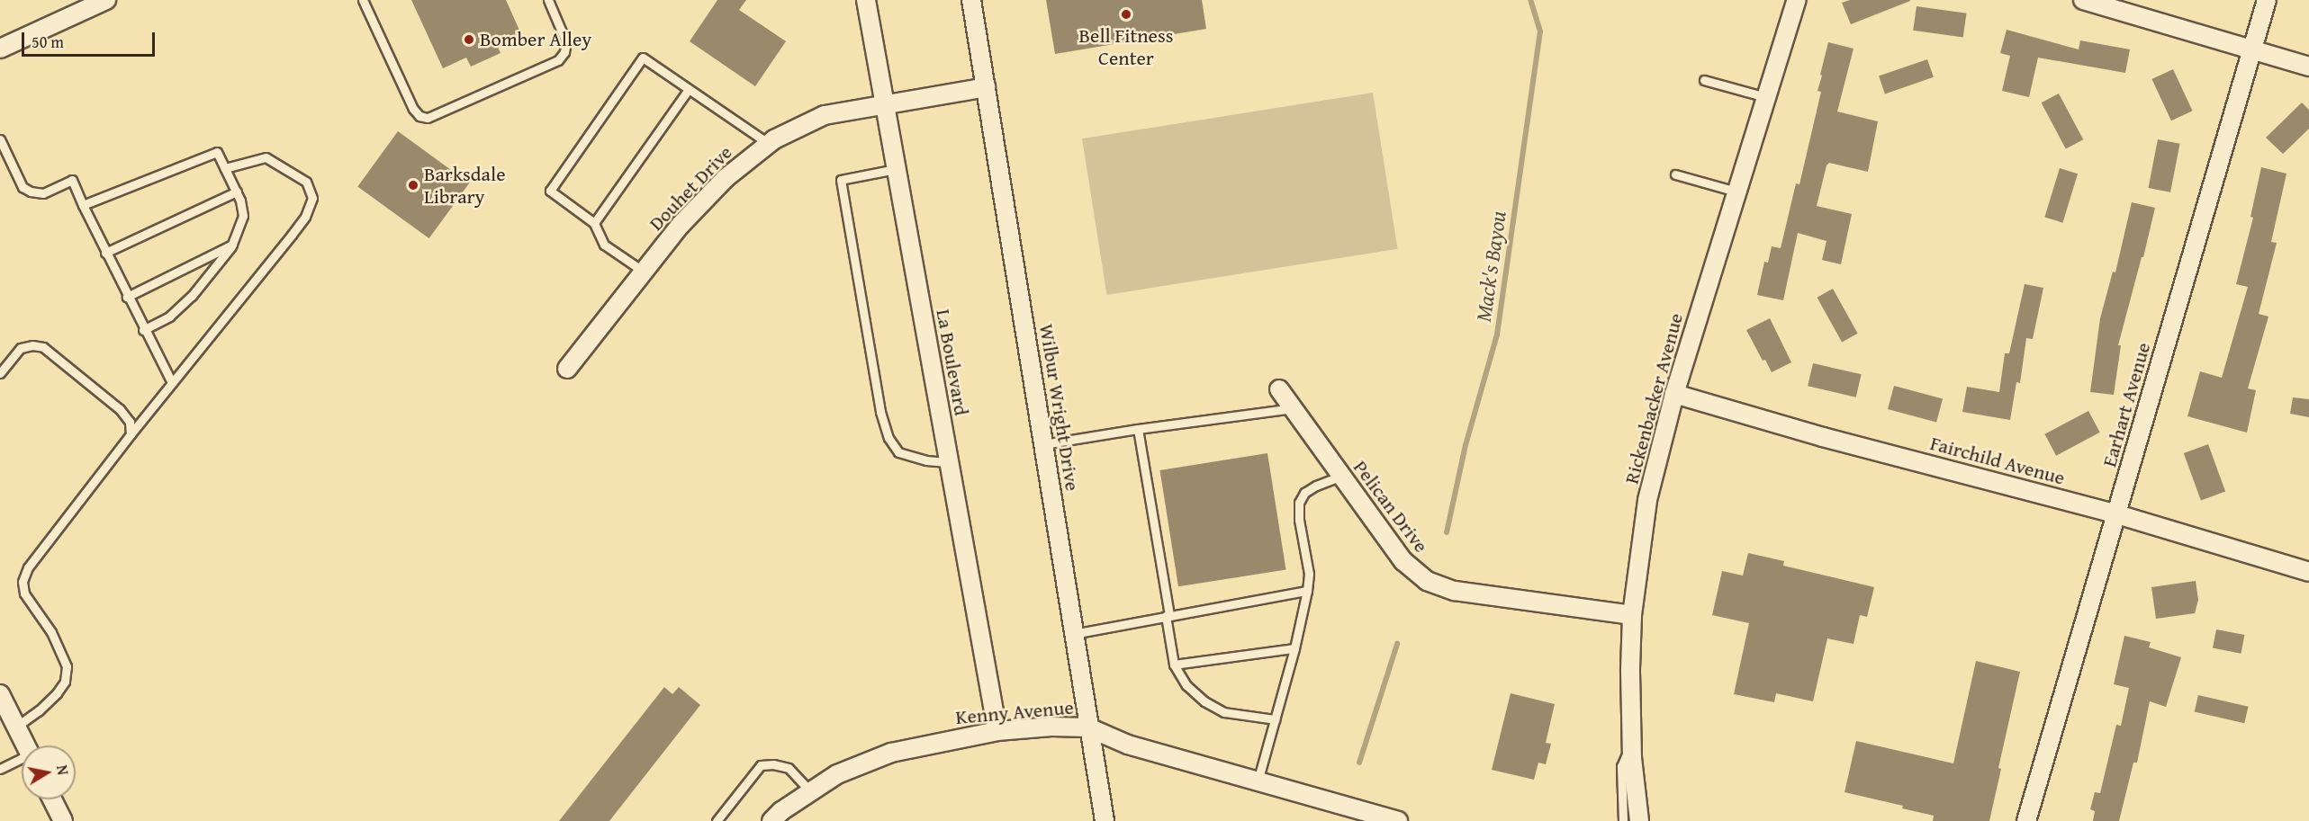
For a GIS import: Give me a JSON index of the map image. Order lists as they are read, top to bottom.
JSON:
{
  "streets": {
    "street": [
      "Douhet Drive",
      "La Boulevard",
      "Rickenbacker Avenue",
      "Earhart Avenue",
      "Wilbur Wright Drive",
      "Fairchild Avenue",
      "Pelican Drive",
      "Kenny Avenue"
    ]
  },
  "crossings": [
    ["Douhet Drive", "La Boulevard"],
    ["Douhet Drive", "Wilbur Wright Drive"],
    ["La Boulevard", "Kenny Avenue"],
    ["Rickenbacker Avenue", "Fairchild Avenue"],
    ["Rickenbacker Avenue", "Pelican Drive"],
    ["Earhart Avenue", "Fairchild Avenue"],
    ["Wilbur Wright Drive", "Kenny Avenue"]
  ],
  "water": ["Mack's Bayou"],
  "places": ["Bell Fitness Center", "Bomber Alley", "Barksdale Library"],
  "scale_bar": "50 m",
  "north": "right"
}
